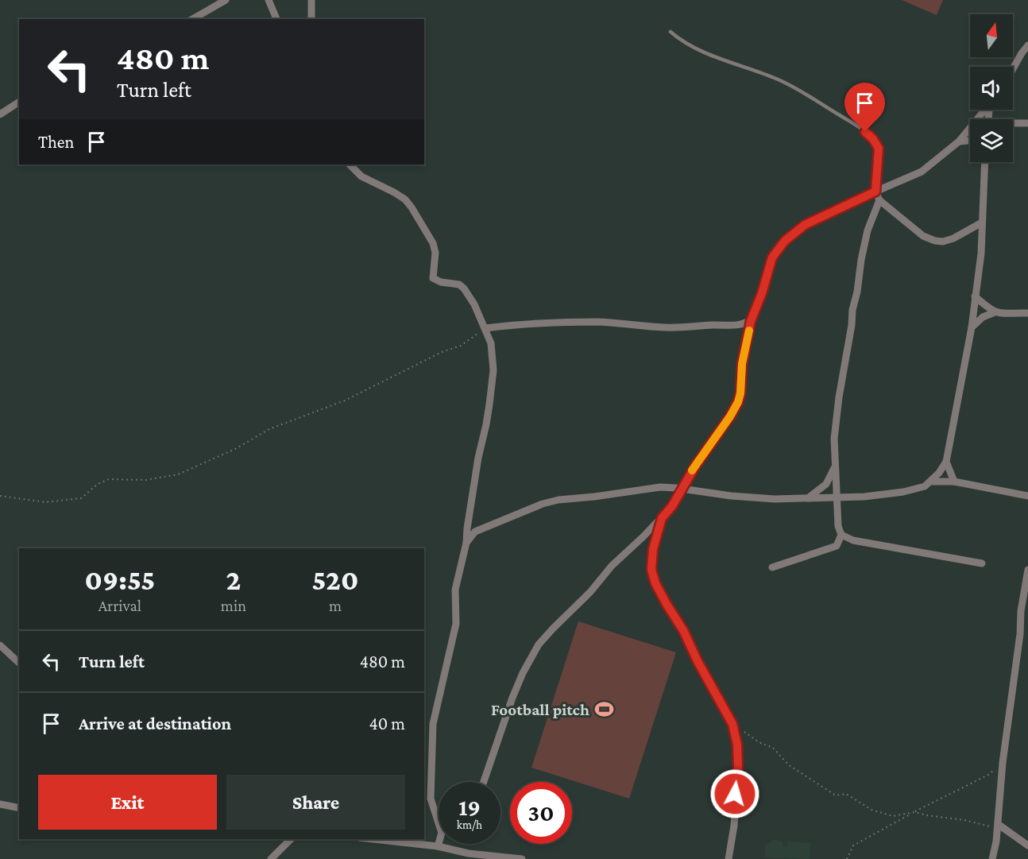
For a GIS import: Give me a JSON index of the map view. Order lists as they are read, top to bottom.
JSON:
{
  "places": {
    "sports": ["Football pitch"]
  },
  "north": "top",
  "page": {
    "turn": ["480 m", "Turn left"],
    "then": "Then",
    "eta": [
      "09:55",
      "Arrival",
      "2",
      "min",
      "520",
      "m"
    ],
    "list": [
      {
        "name": "Turn left",
        "value": "480 m"
      },
      {
        "name": "Arrive at destination",
        "value": "40 m"
      }
    ],
    "buttons": ["Exit", "Share"],
    "speed": "19 km/h",
    "limit": "30"
  }
}
